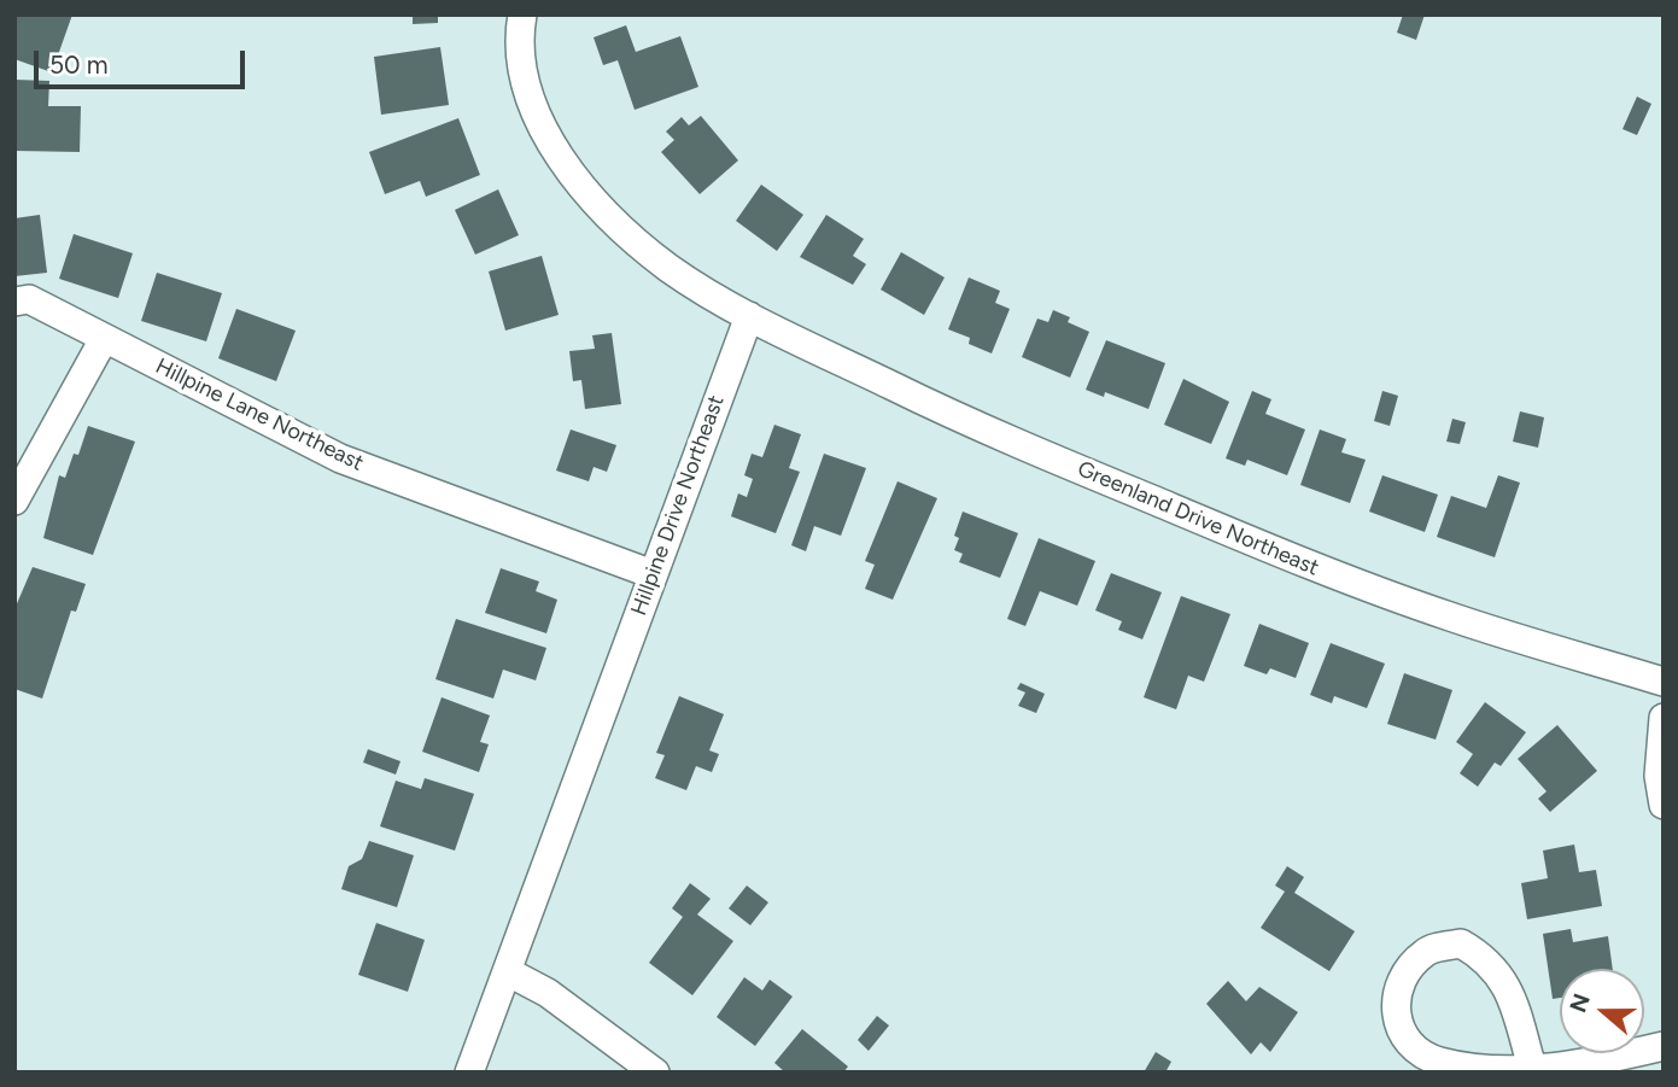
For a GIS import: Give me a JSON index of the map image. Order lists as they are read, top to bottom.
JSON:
{
  "streets": {
    "street": ["Hillpine Lane Northeast", "Hillpine Drive Northeast", "Greenland Drive Northeast"]
  },
  "crossings": [
    ["Hillpine Lane Northeast", "Hillpine Drive Northeast"],
    ["Hillpine Drive Northeast", "Greenland Drive Northeast"]
  ],
  "scale_bar": "50 m",
  "north": "left"
}
